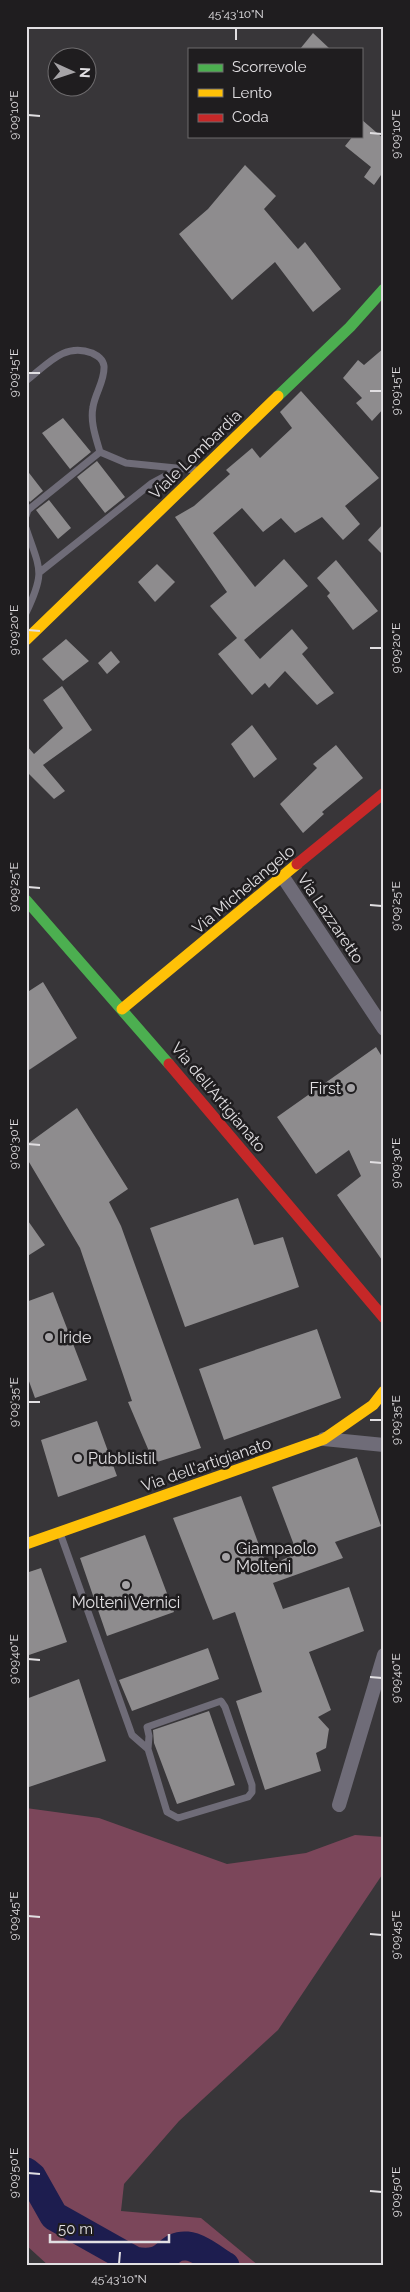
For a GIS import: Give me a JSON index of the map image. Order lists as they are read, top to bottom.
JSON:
{
  "streets": {
    "street": [
      "Viale Lombardia",
      "Via Michelangelo",
      "Via Lazzaretto",
      "Via dell'Artigianato",
      "Via dell'artigianato"
    ]
  },
  "crossings": [
    ["Via Michelangelo", "Via Lazzaretto"],
    ["Via Michelangelo", "Via dell'Artigianato"]
  ],
  "places": [
    "First",
    "Iride",
    "Pubblistil",
    "Giampaolo Molteni",
    "Molteni Vernici"
  ],
  "legend": ["Scorrevole", "Lento", "Coda"],
  "scale_bar": "50 m",
  "north": "right",
  "coordinates": [
    "45°43'10\"N",
    "9°09'10\"E",
    "9°09'15\"E",
    "9°09'20\"E",
    "9°09'25\"E",
    "9°09'30\"E",
    "9°09'35\"E",
    "9°09'40\"E",
    "9°09'45\"E",
    "9°09'50\"E"
  ]
}
